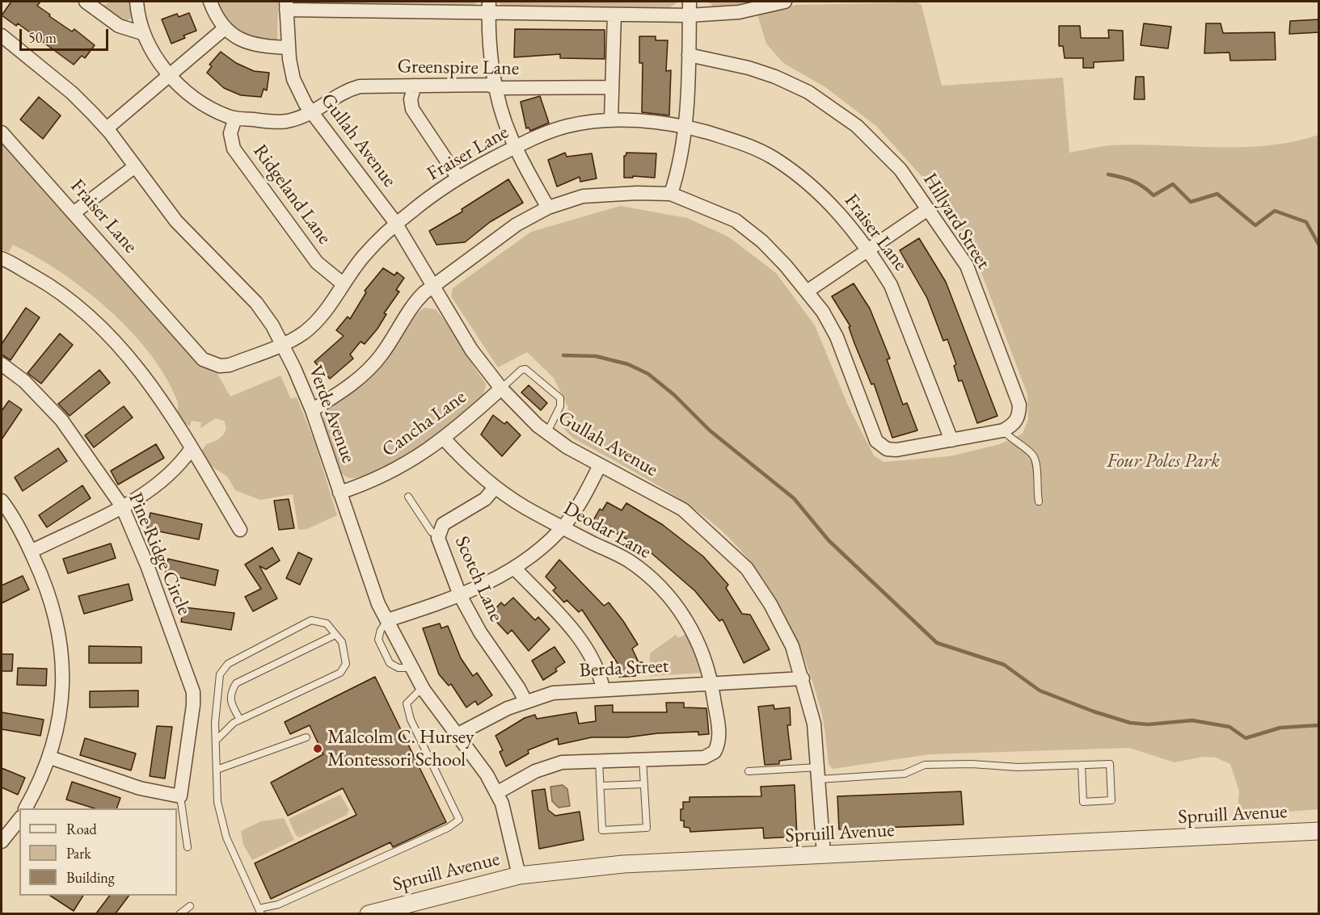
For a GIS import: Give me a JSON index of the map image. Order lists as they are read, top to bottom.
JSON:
{
  "streets": {
    "street": [
      "Greenspire Lane",
      "Gullah Avenue",
      "Fraiser Lane",
      "Ridgeland Lane",
      "Hillyard Street",
      "Verde Avenue",
      "Cancha Lane",
      "Deodar Lane",
      "Pine Ridge Circle",
      "Scotch Lane",
      "Berda Street",
      "Spruill Avenue"
    ]
  },
  "crossings": [
    ["Greenspire Lane", "Gullah Avenue"],
    ["Greenspire Lane", "Ridgeland Lane"],
    ["Gullah Avenue", "Fraiser Lane"],
    ["Gullah Avenue", "Cancha Lane"],
    ["Gullah Avenue", "Berda Street"],
    ["Gullah Avenue", "Spruill Avenue"],
    ["Fraiser Lane", "Ridgeland Lane"],
    ["Fraiser Lane", "Verde Avenue"],
    ["Verde Avenue", "Cancha Lane"],
    ["Verde Avenue", "Deodar Lane"],
    ["Verde Avenue", "Berda Street"],
    ["Verde Avenue", "Spruill Avenue"],
    ["Cancha Lane", "Deodar Lane"],
    ["Deodar Lane", "Scotch Lane"],
    ["Deodar Lane", "Berda Street"],
    ["Scotch Lane", "Berda Street"]
  ],
  "parks": ["Four Poles Park"],
  "places": ["Malcolm C. Hursey Montessori School"],
  "legend": ["Road", "Park", "Building"],
  "scale_bar": "50 m"
}
